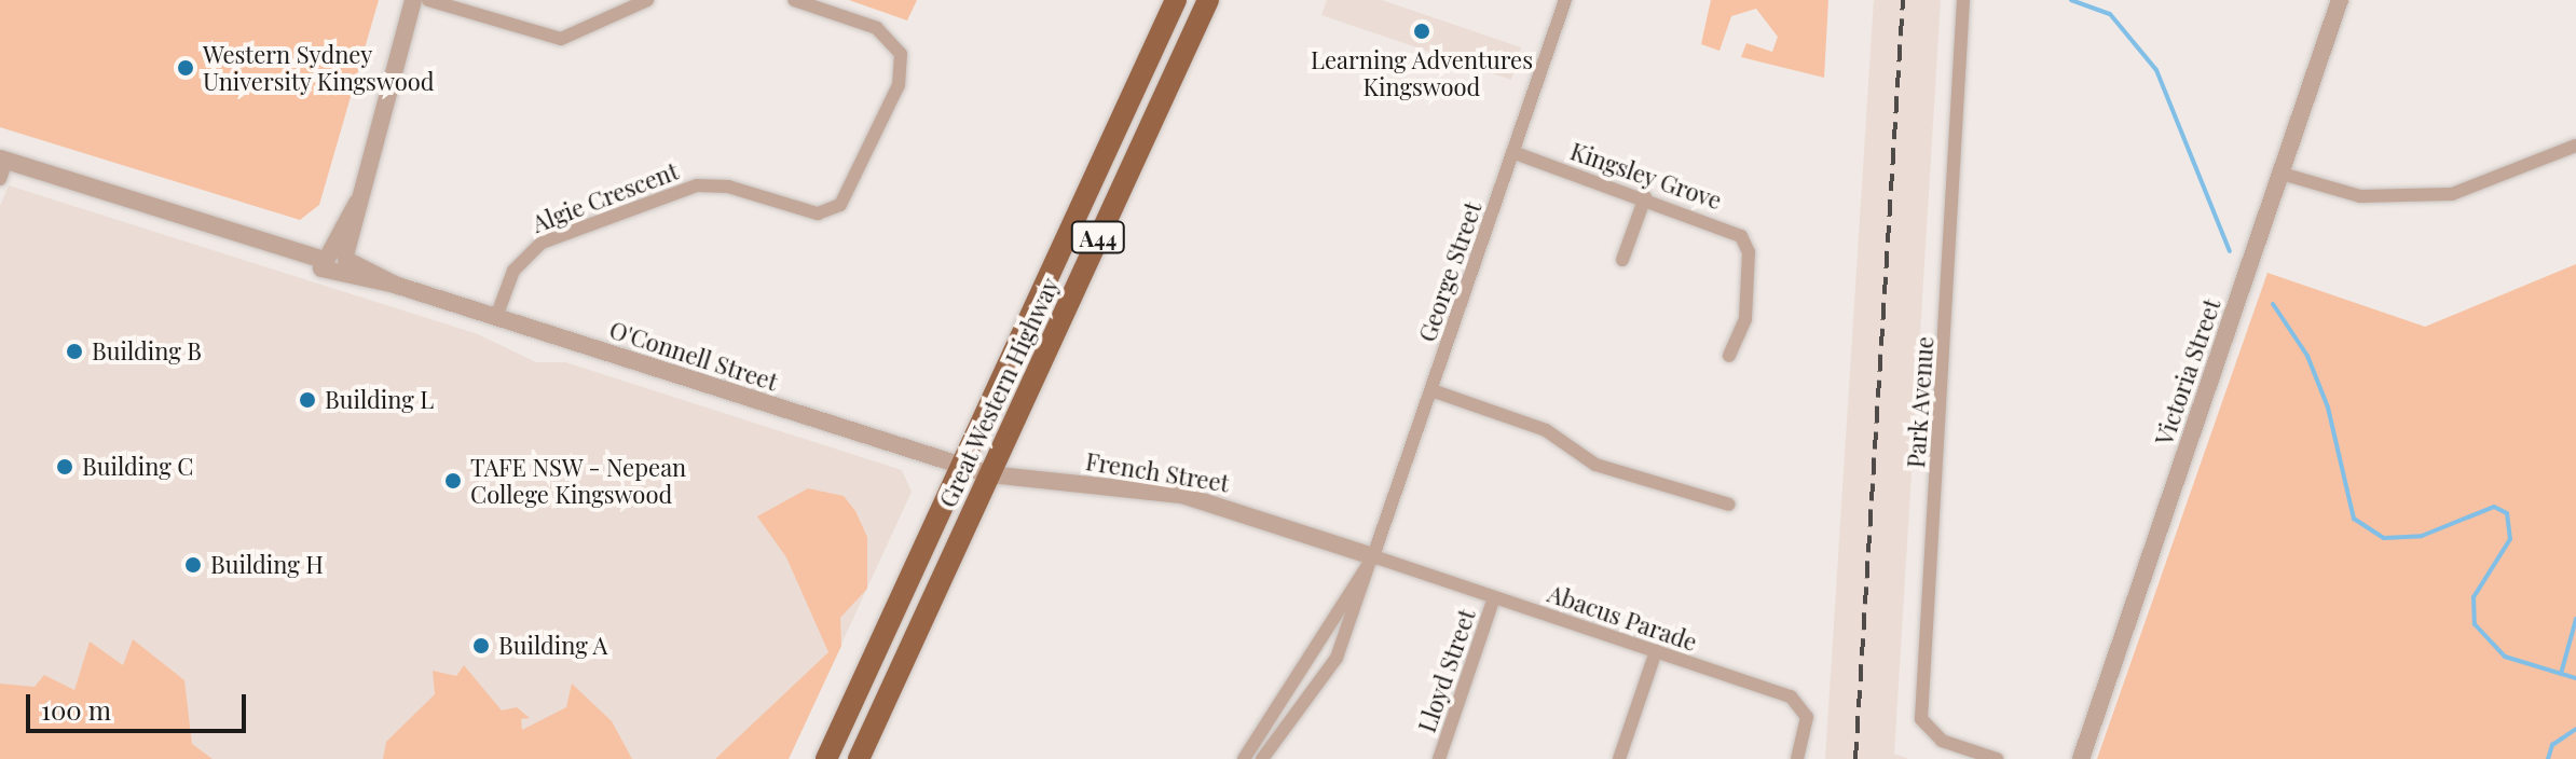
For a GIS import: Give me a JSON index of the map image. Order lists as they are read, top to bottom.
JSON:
{
  "streets": {
    "highway": ["A44", "Great Western Highway"],
    "street": [
      "Kingsley Grove",
      "Algie Crescent",
      "George Street",
      "O'Connell Street",
      "Victoria Street",
      "Park Avenue",
      "French Street",
      "Abacus Parade",
      "Lloyd Street"
    ]
  },
  "crossings": [
    ["Kingsley Grove", "George Street"],
    ["Algie Crescent", "O'Connell Street"],
    ["George Street", "French Street"],
    ["George Street", "Abacus Parade"],
    ["O'Connell Street", "Great Western Highway"],
    ["O'Connell Street", "French Street"],
    ["Great Western Highway", "French Street"],
    ["French Street", "Abacus Parade"],
    ["Abacus Parade", "Lloyd Street"]
  ],
  "places": [
    "Learning Adventures Kingswood",
    "Western Sydney University Kingswood",
    "Building B",
    "Building L",
    "Building C",
    "TAFE NSW - Nepean College Kingswood",
    "Building H",
    "Building A"
  ],
  "scale_bar": "100 m"
}
